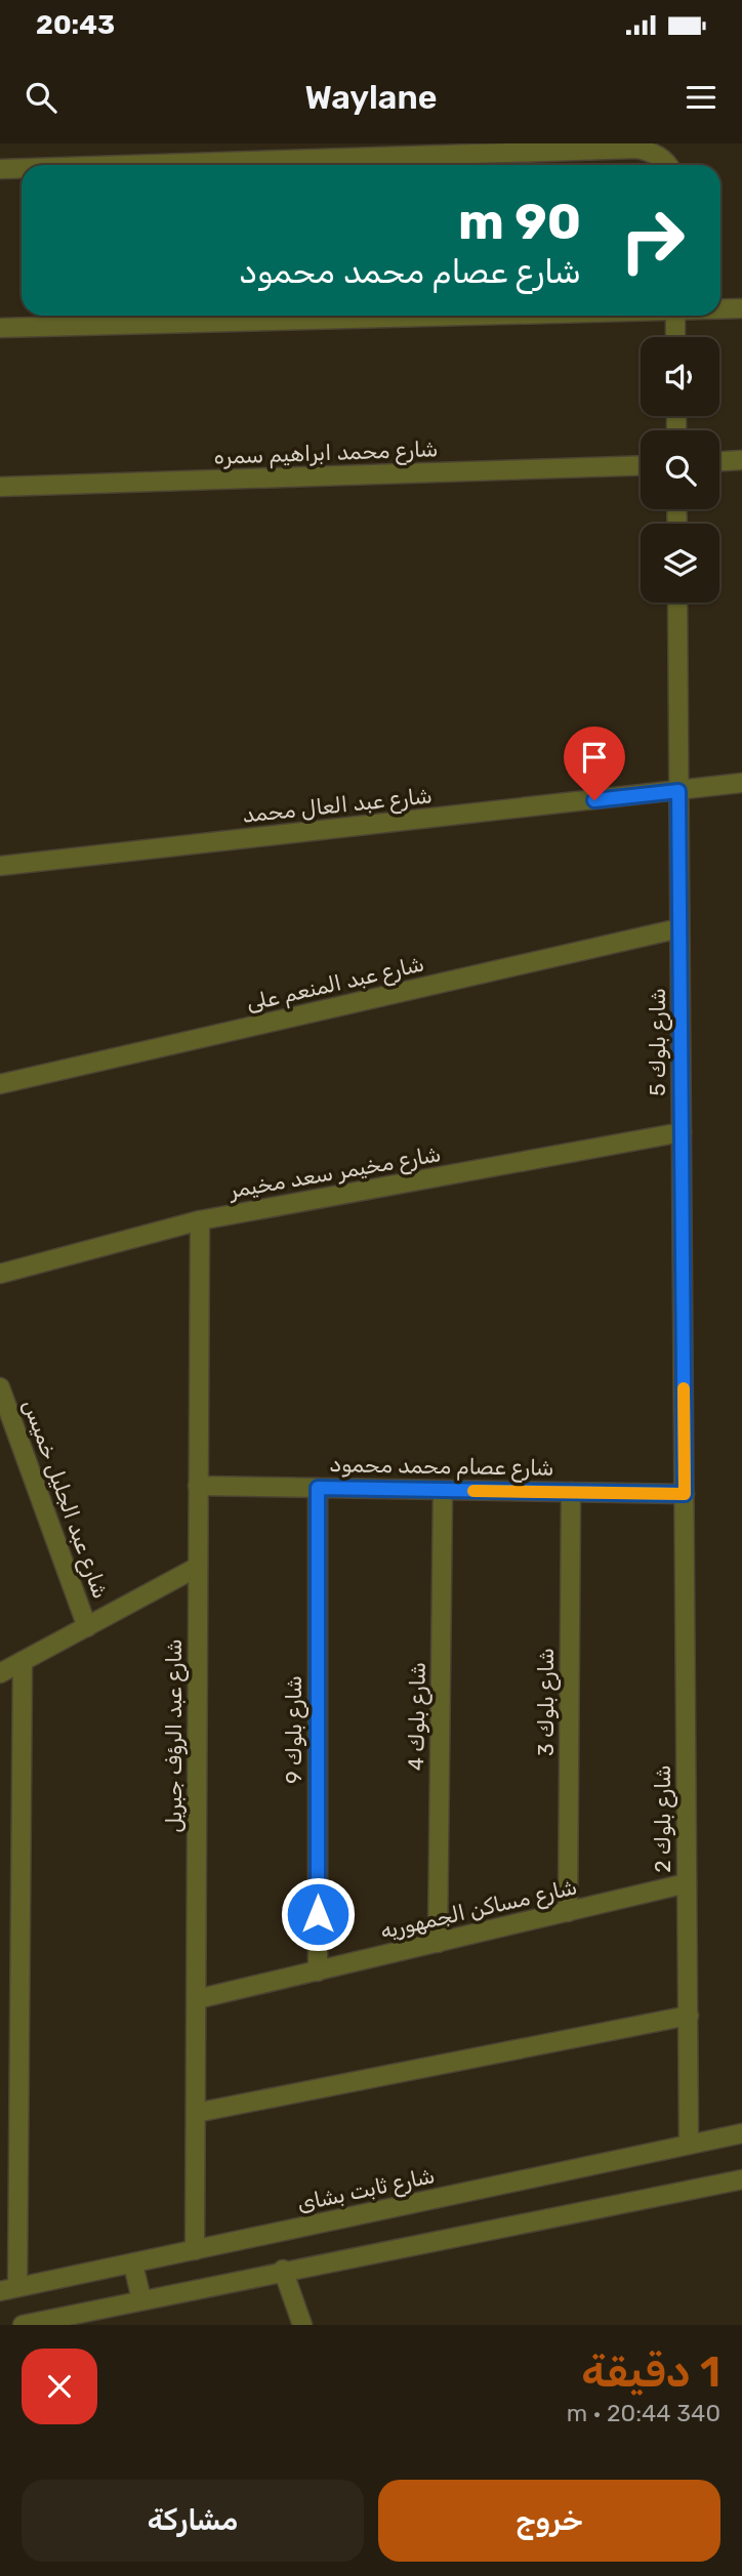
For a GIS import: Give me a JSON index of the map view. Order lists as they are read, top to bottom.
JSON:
{
  "streets": {
    "street": [
      "شارع محمد ابراهيم سمره",
      "شارع عبد العال محمد",
      "شارع عبد المنعم على",
      "شارع بلوك 5",
      "شارع مخيمر سعد مخيمر",
      "شارع عصام محمد محمود",
      "شارع عبد الجليل خميس",
      "شارع بلوك 3",
      "شارع بلوك 4",
      "شارع بلوك 9",
      "شارع عبد الرؤف جبريل",
      "شارع بلوك 2",
      "شارع مساكن الجمهوريه",
      "شارع ثابت بشاى"
    ]
  },
  "crossings": [
    ["شارع عبد العال محمد", "شارع بلوك 5"],
    ["شارع عبد المنعم على", "شارع بلوك 5"],
    ["شارع بلوك 5", "شارع مخيمر سعد مخيمر"],
    ["شارع بلوك 5", "شارع عصام محمد محمود"],
    ["شارع بلوك 5", "شارع بلوك 2"],
    ["شارع مخيمر سعد مخيمر", "شارع عبد الرؤف جبريل"],
    ["شارع عصام محمد محمود", "شارع بلوك 3"],
    ["شارع عصام محمد محمود", "شارع بلوك 4"],
    ["شارع عصام محمد محمود", "شارع بلوك 9"],
    ["شارع عصام محمد محمود", "شارع عبد الرؤف جبريل"],
    ["شارع عصام محمد محمود", "شارع بلوك 2"],
    ["شارع بلوك 3", "شارع مساكن الجمهوريه"],
    ["شارع بلوك 4", "شارع مساكن الجمهوريه"],
    ["شارع بلوك 9", "شارع مساكن الجمهوريه"],
    ["شارع عبد الرؤف جبريل", "شارع مساكن الجمهوريه"],
    ["شارع عبد الرؤف جبريل", "شارع ثابت بشاى"],
    ["شارع بلوك 2", "شارع مساكن الجمهوريه"],
    ["شارع بلوك 2", "شارع ثابت بشاى"]
  ],
  "page": {
    "status": "20:43",
    "header": "Waylane",
    "turn": ["90 m", "شارع عصام محمد محمود"],
    "heading": ["1 دقيقة", "340 m · 20:44"],
    "buttons": ["خروج", "مشاركة"]
  }
}
